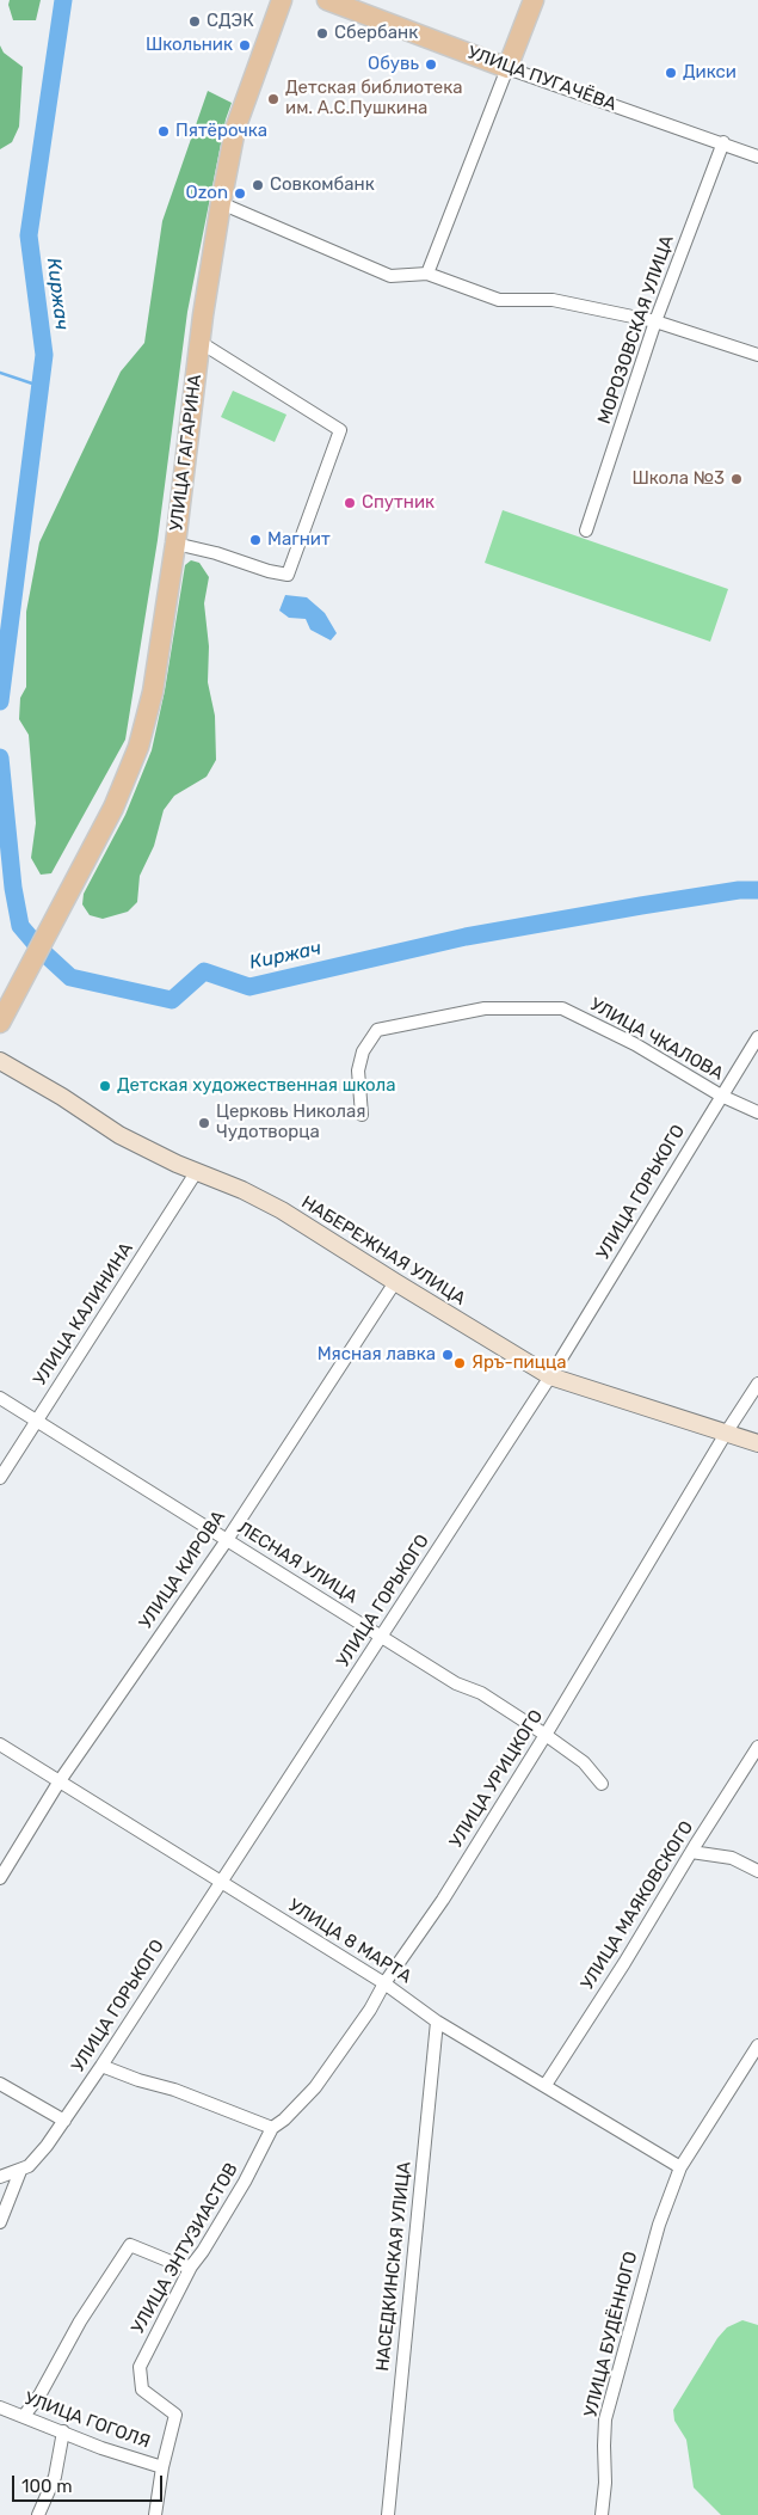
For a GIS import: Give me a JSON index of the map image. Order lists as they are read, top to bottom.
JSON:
{
  "streets": {
    "main road": ["УЛИЦА ПУГАЧЁВА", "УЛИЦА ГАГАРИНА"],
    "street": [
      "МОРОЗОВСКАЯ УЛИЦА",
      "УЛИЦА ЧКАЛОВА",
      "УЛИЦА ГОРЬКОГО",
      "НАБЕРЕЖНАЯ УЛИЦА",
      "УЛИЦА КАЛИНИНА",
      "ЛЕСНАЯ УЛИЦА",
      "УЛИЦА КИРОВА",
      "УЛИЦА УРИЦКОГО",
      "УЛИЦА МАЯКОВСКОГО",
      "УЛИЦА 8 МАРТА",
      "УЛИЦА ЭНТУЗИАСТОВ",
      "НАСЕДКИНСКАЯ УЛИЦА",
      "УЛИЦА БУДЁННОГО",
      "УЛИЦА ГОГОЛЯ"
    ]
  },
  "crossings": [
    ["УЛИЦА ПУГАЧЁВА", "МОРОЗОВСКАЯ УЛИЦА"],
    ["УЛИЦА ЧКАЛОВА", "УЛИЦА ГОРЬКОГО"],
    ["УЛИЦА ГОРЬКОГО", "НАБЕРЕЖНАЯ УЛИЦА"],
    ["УЛИЦА ГОРЬКОГО", "ЛЕСНАЯ УЛИЦА"],
    ["УЛИЦА ГОРЬКОГО", "УЛИЦА 8 МАРТА"],
    ["НАБЕРЕЖНАЯ УЛИЦА", "УЛИЦА КАЛИНИНА"],
    ["НАБЕРЕЖНАЯ УЛИЦА", "УЛИЦА КИРОВА"],
    ["НАБЕРЕЖНАЯ УЛИЦА", "УЛИЦА УРИЦКОГО"],
    ["УЛИЦА КАЛИНИНА", "ЛЕСНАЯ УЛИЦА"],
    ["ЛЕСНАЯ УЛИЦА", "УЛИЦА КИРОВА"],
    ["ЛЕСНАЯ УЛИЦА", "УЛИЦА УРИЦКОГО"],
    ["УЛИЦА КИРОВА", "УЛИЦА 8 МАРТА"],
    ["УЛИЦА УРИЦКОГО", "УЛИЦА 8 МАРТА"],
    ["УЛИЦА УРИЦКОГО", "УЛИЦА ЭНТУЗИАСТОВ"],
    ["УЛИЦА МАЯКОВСКОГО", "УЛИЦА 8 МАРТА"],
    ["УЛИЦА 8 МАРТА", "НАСЕДКИНСКАЯ УЛИЦА"],
    ["УЛИЦА 8 МАРТА", "УЛИЦА БУДЁННОГО"],
    ["УЛИЦА ЭНТУЗИАСТОВ", "УЛИЦА ГОГОЛЯ"]
  ],
  "water": ["Киржач"],
  "places": [
    "СДЭК",
    "Сбербанк",
    "Школьник",
    "Обувь",
    "Дикси",
    "Детская библиотека им. А.С.Пушкина",
    "Пятёрочка",
    "Совкомбанк",
    "Ozon",
    "Школа №3",
    "Спутник",
    "Магнит",
    "Детская художественная школа",
    "Церковь Николая Чудотворца",
    "Мясная лавка",
    "Яръ-пицца"
  ],
  "scale_bar": "100 m"
}
